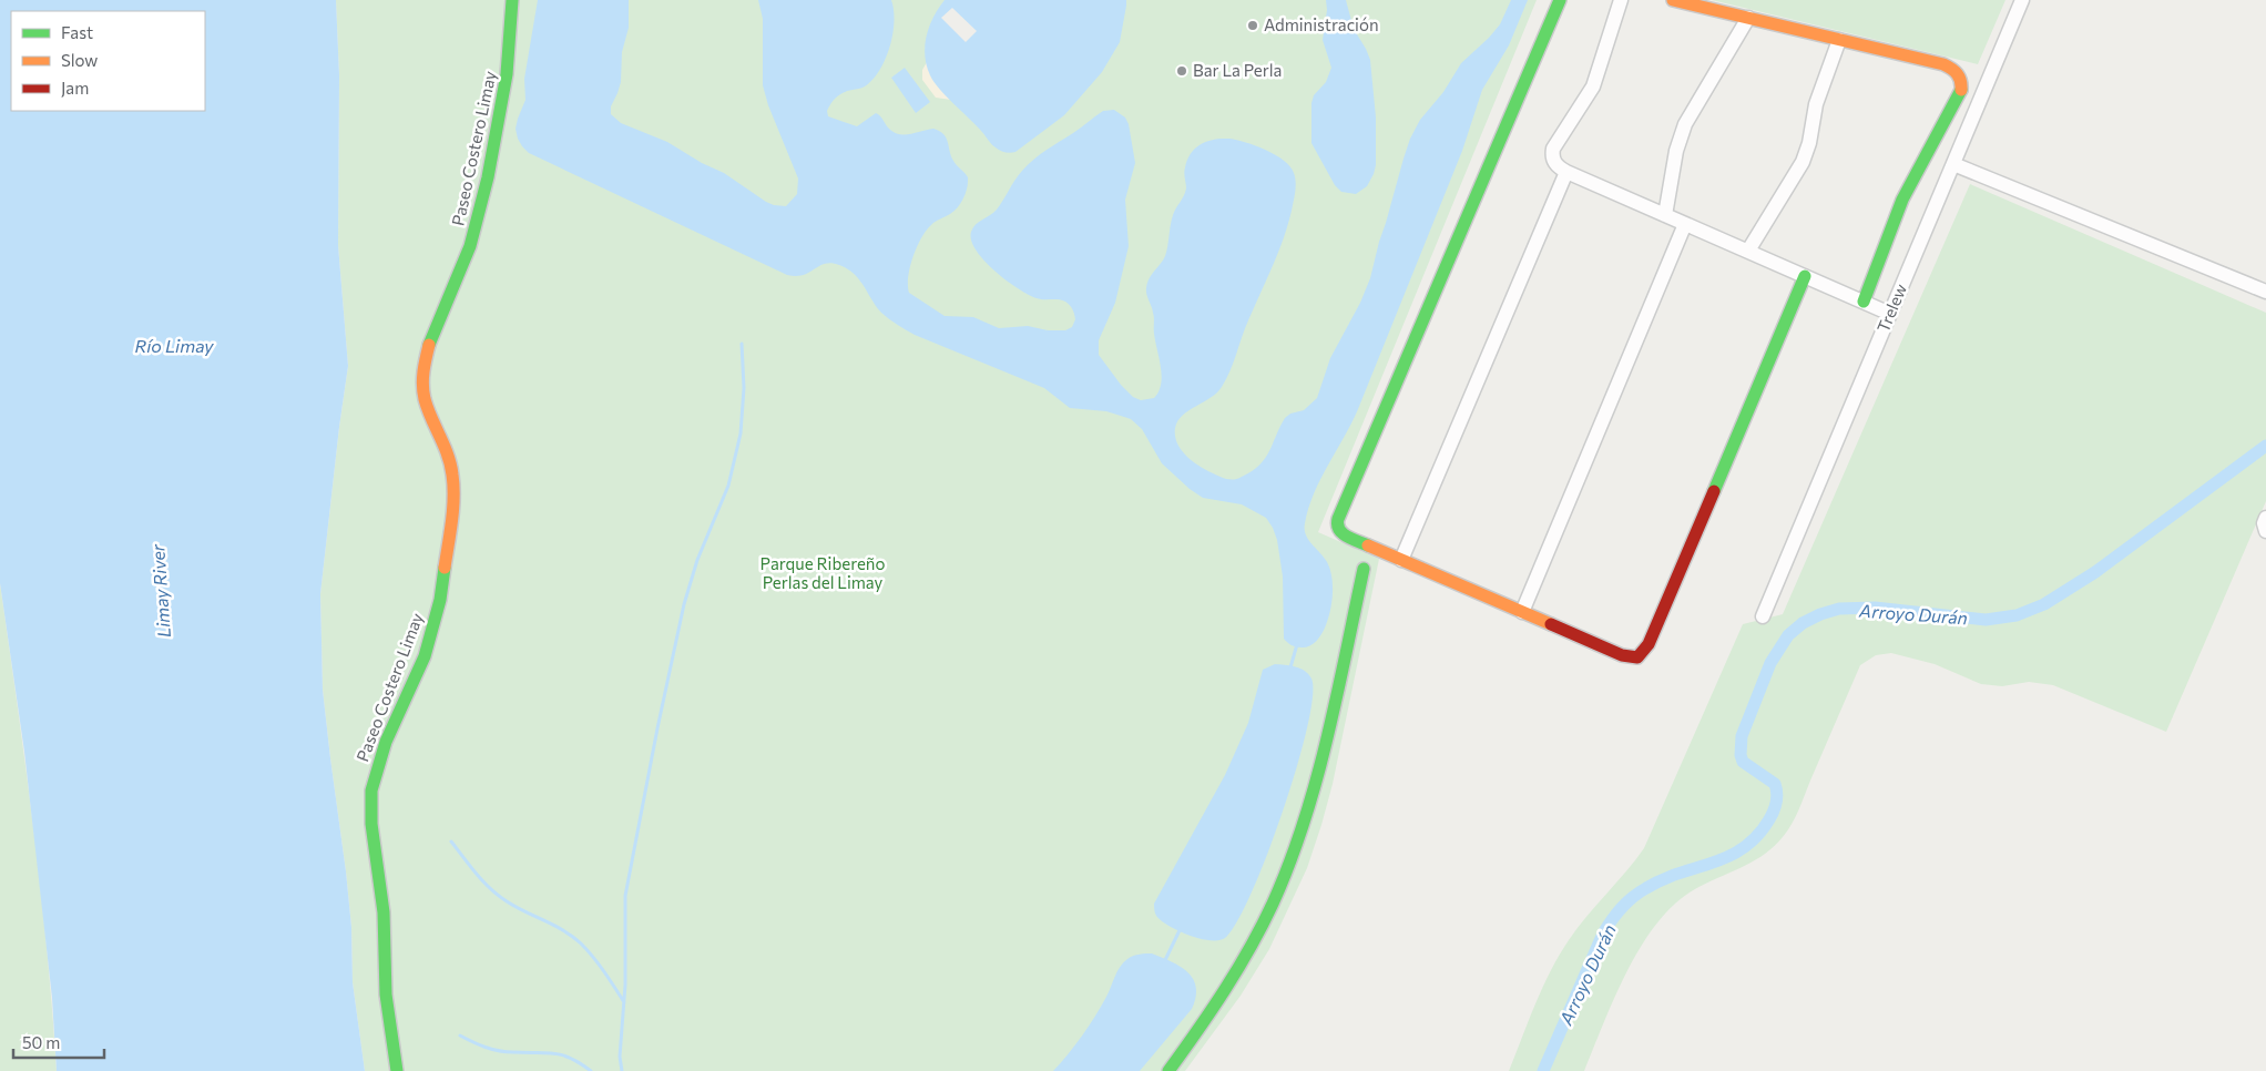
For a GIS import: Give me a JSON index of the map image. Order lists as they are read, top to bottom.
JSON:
{
  "streets": {
    "street": ["Paseo Costero Limay", "Trelew"]
  },
  "water": ["Río Limay", "Limay River", "Arroyo Durán"],
  "parks": ["Parque Ribereño Perlas del Limay"],
  "places": ["Administración", "Bar La Perla"],
  "legend": ["Fast", "Slow", "Jam"],
  "scale_bar": "50 m"
}
